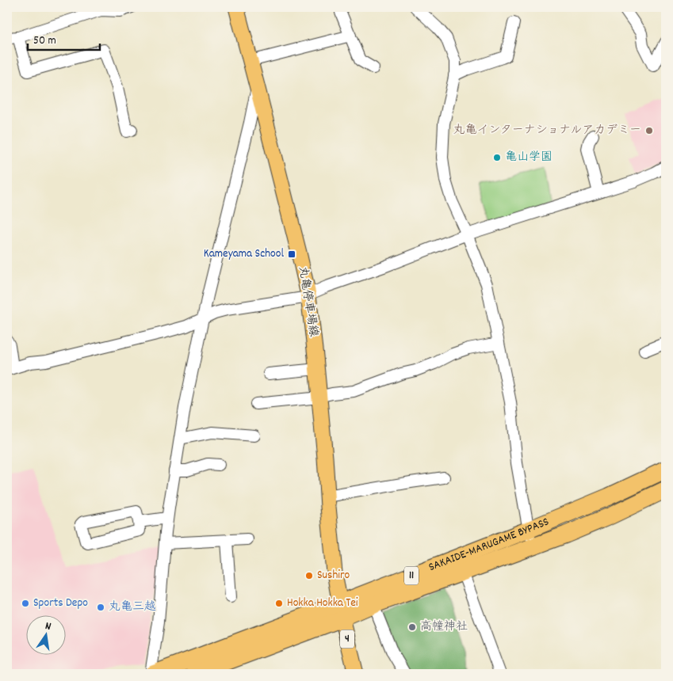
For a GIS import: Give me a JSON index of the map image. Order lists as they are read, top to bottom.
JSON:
{
  "streets": {
    "highway": ["SAKAIDE-MARUGAME BYPASS", "11"],
    "main road": ["丸亀停車場線", "4"]
  },
  "crossings": [
    ["丸亀停車場線", "SAKAIDE-MARUGAME BYPASS"],
    ["丸亀停車場線", "4"],
    ["SAKAIDE-MARUGAME BYPASS", "4"]
  ],
  "places": {
    "other": [
      "丸亀インターナショナルアカデミー",
      "亀山学園",
      "Sushiro",
      "Sports Depo",
      "Hokka Hokka Tei",
      "丸亀三越",
      "高幢神社"
    ],
    "transit": ["Kameyama School"]
  },
  "scale_bar": "50 m",
  "north": "top"
}
